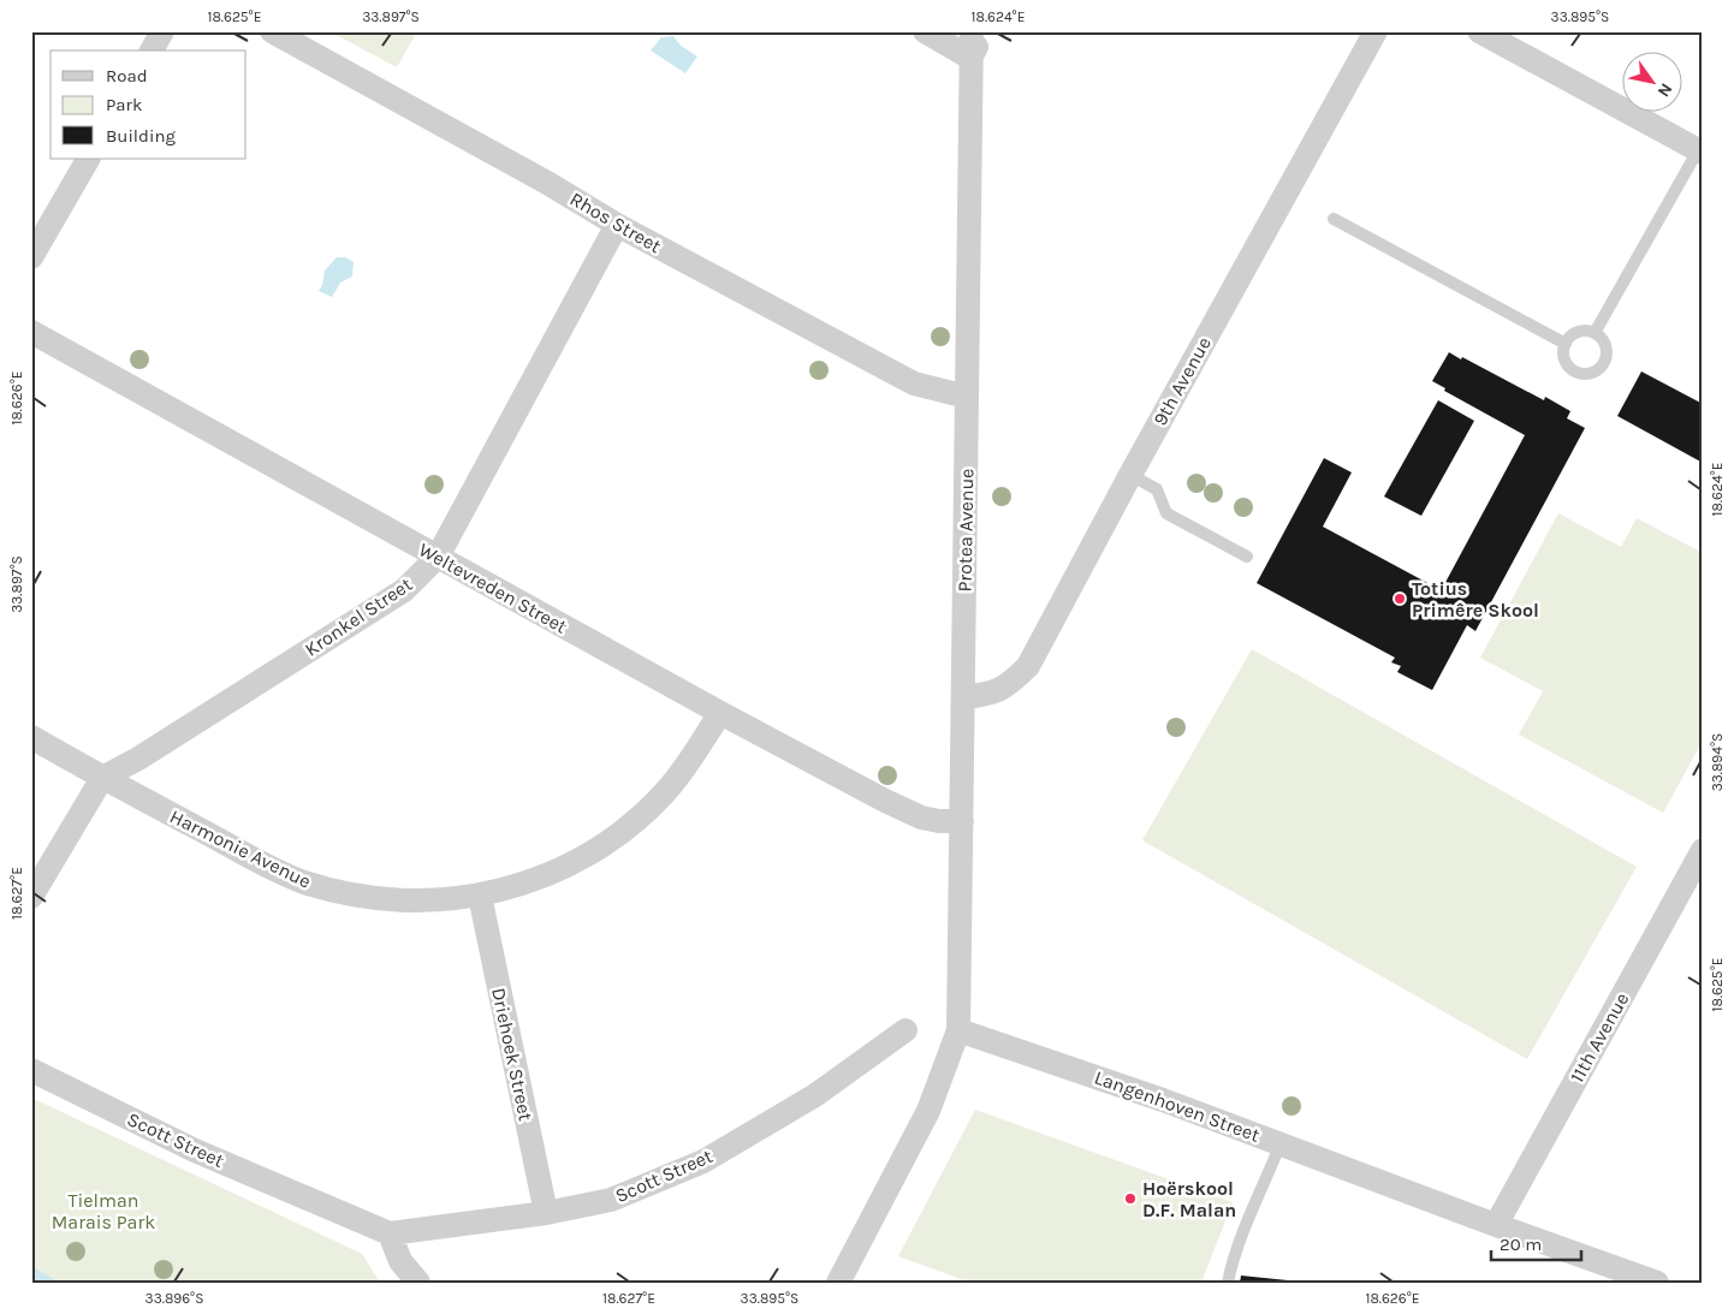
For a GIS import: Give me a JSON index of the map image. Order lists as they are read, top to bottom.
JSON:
{
  "streets": {
    "street": [
      "Rhos Street",
      "9th Avenue",
      "Protea Avenue",
      "Weltevreden Street",
      "Kronkel Street",
      "Harmonie Avenue",
      "11th Avenue",
      "Driehoek Street",
      "Langenhoven Street",
      "Scott Street"
    ]
  },
  "crossings": [
    ["Rhos Street", "Protea Avenue"],
    ["Rhos Street", "Kronkel Street"],
    ["9th Avenue", "Protea Avenue"],
    ["Protea Avenue", "Weltevreden Street"],
    ["Protea Avenue", "Langenhoven Street"],
    ["Weltevreden Street", "Kronkel Street"],
    ["Weltevreden Street", "Harmonie Avenue"],
    ["Kronkel Street", "Harmonie Avenue"],
    ["Harmonie Avenue", "Driehoek Street"],
    ["11th Avenue", "Langenhoven Street"],
    ["Driehoek Street", "Scott Street"]
  ],
  "parks": ["Tielman Marais Park"],
  "places": ["Totius Primêre Skool", "Hoërskool D.F. Malan"],
  "legend": ["Road", "Park", "Building"],
  "scale_bar": "20 m",
  "north": "bottom right",
  "coordinates": [
    "18.625°E",
    "33.897°S",
    "18.624°E",
    "33.895°S",
    "18.626°E",
    "33.894°S",
    "18.627°E",
    "33.896°S"
  ]
}
